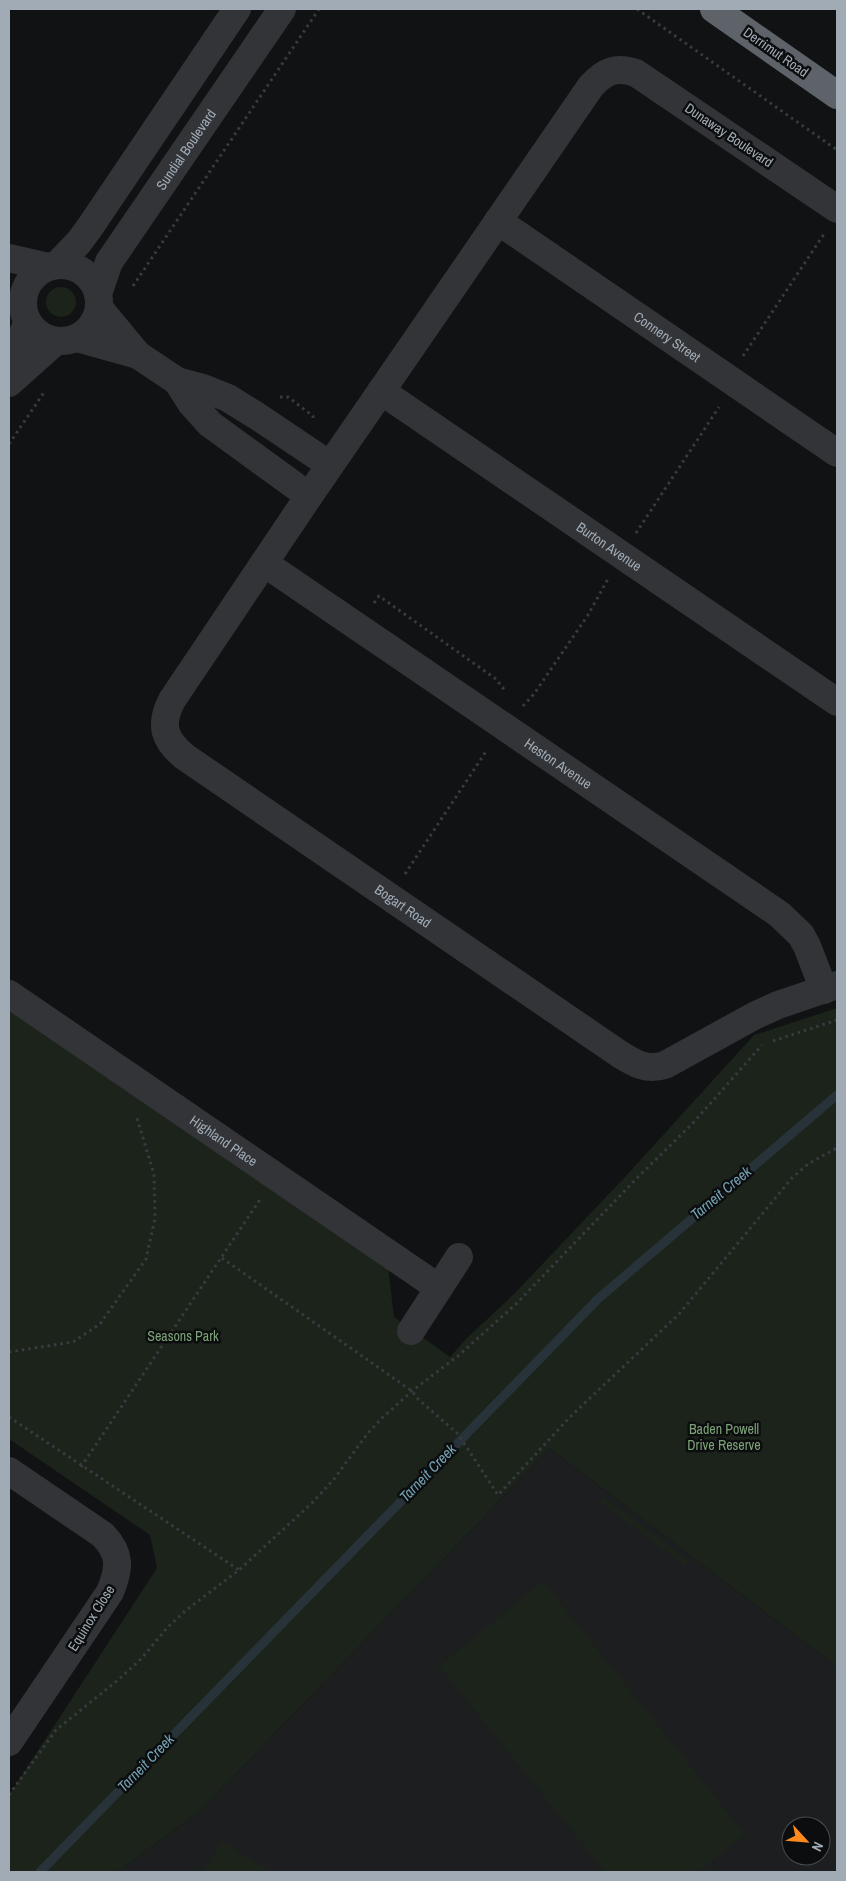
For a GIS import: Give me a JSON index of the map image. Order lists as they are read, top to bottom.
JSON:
{
  "streets": {
    "highway": ["Derrimut Road"],
    "street": [
      "Dunaway Boulevard",
      "Sundial Boulevard",
      "Connery Street",
      "Burton Avenue",
      "Heston Avenue",
      "Bogart Road",
      "Highland Place",
      "Equinox Close"
    ]
  },
  "crossings": [
    ["Dunaway Boulevard", "Connery Street"],
    ["Heston Avenue", "Bogart Road"]
  ],
  "water": ["Tarneit Creek"],
  "parks": ["Seasons Park", "Baden Powell Drive Reserve"],
  "north": "bottom right"
}
